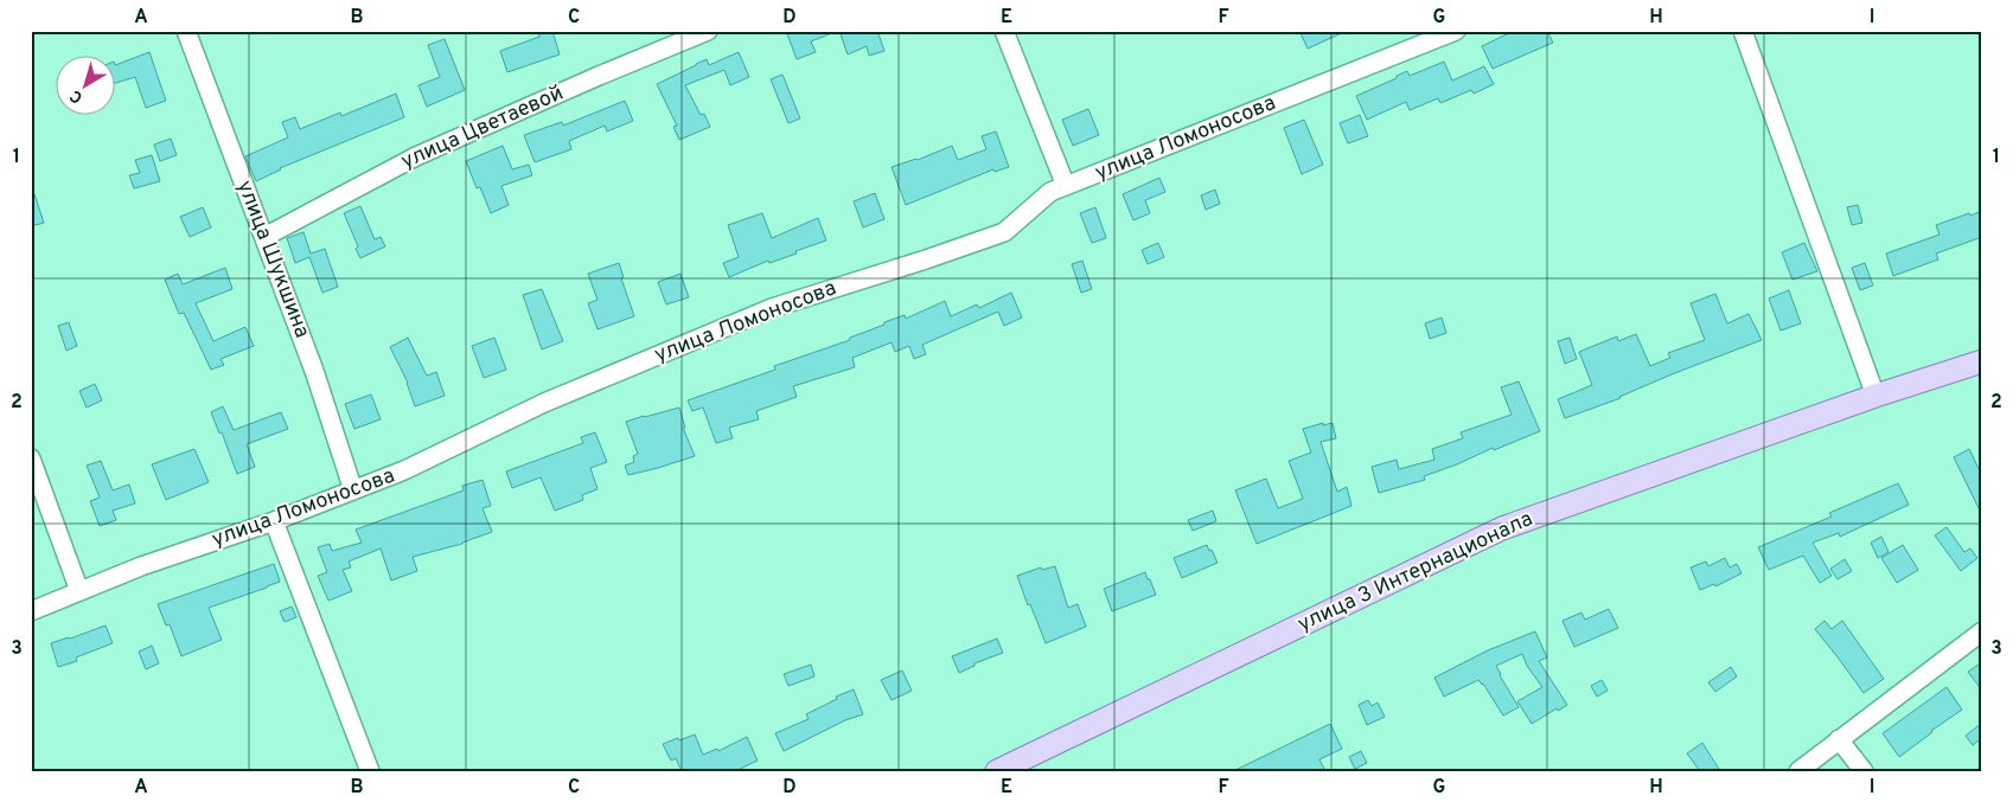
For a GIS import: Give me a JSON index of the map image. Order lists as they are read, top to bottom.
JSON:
{
  "streets": {
    "main road": ["улица 3 Интернационала"],
    "street": ["улица Цветаевой", "улица Ломоносова", "улица Шукшина"]
  },
  "crossings": [
    ["улица Цветаевой", "улица Шукшина"],
    ["улица Ломоносова", "улица Шукшина"]
  ],
  "north": "bottom left",
  "grid": {
    "columns": [
      "A",
      "B",
      "C",
      "D",
      "E",
      "F",
      "G",
      "H",
      "I"
    ],
    "rows": ["1", "2", "3"]
  }
}
